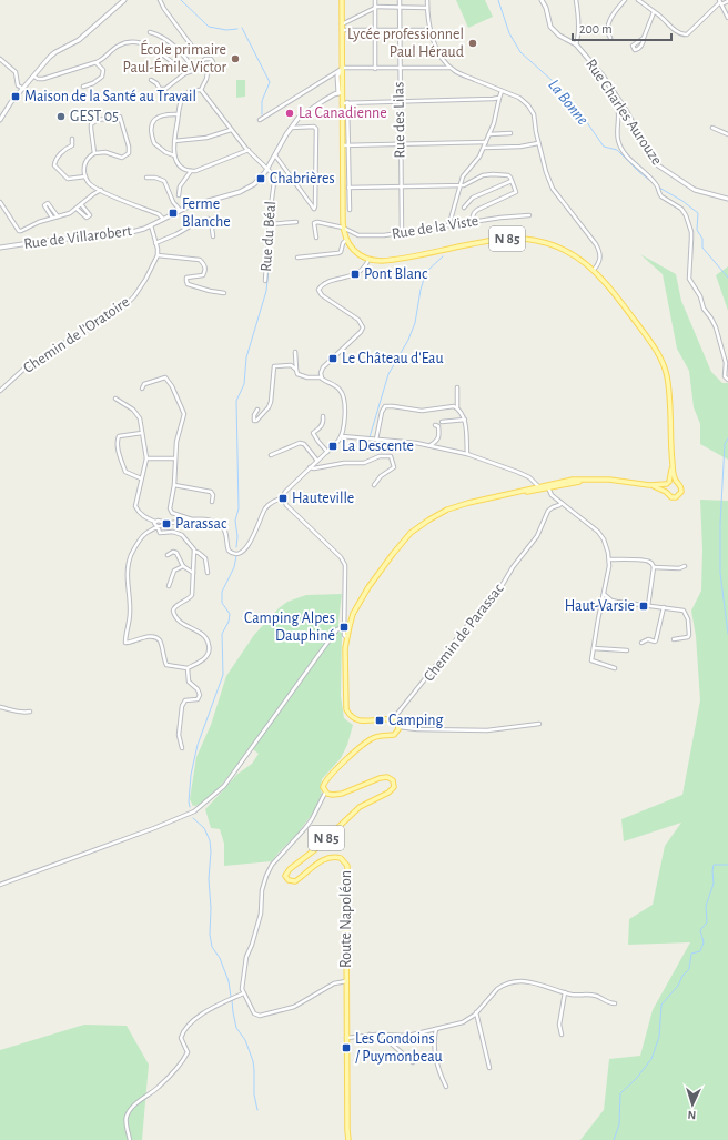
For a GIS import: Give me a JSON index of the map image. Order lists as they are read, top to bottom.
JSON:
{
  "streets": {
    "main road": ["N 85", "Route Napoléon"],
    "street": [
      "Rue Charles Aurouze",
      "Rue des Lilas",
      "Rue de la Viste",
      "Rue du Béal",
      "Rue de Villarobert",
      "Chemin de l'Oratoire",
      "Chemin de Parassac"
    ]
  },
  "crossings": [
    ["Rue des Lilas", "Rue de la Viste"],
    ["Rue du Béal", "Rue de Villarobert"],
    ["Rue de Villarobert", "Chemin de l'Oratoire"]
  ],
  "water": ["La Bonne"],
  "places": {
    "other": [
      "Lycée professionnel Paul Héraud",
      "École primaire Paul-Émile Victor",
      "La Canadienne",
      "GEST 05"
    ],
    "transit": [
      "Maison de la Santé au Travail",
      "Chabrières",
      "Ferme Blanche",
      "Pont Blanc",
      "Le Château d'Eau",
      "La Descente",
      "Hauteville",
      "Parassac",
      "Haut-Varsie",
      "Camping Alpes Dauphiné",
      "Camping",
      "Les Gondoins / Puymonbeau"
    ]
  },
  "scale_bar": "200 m",
  "north": "bottom"
}
